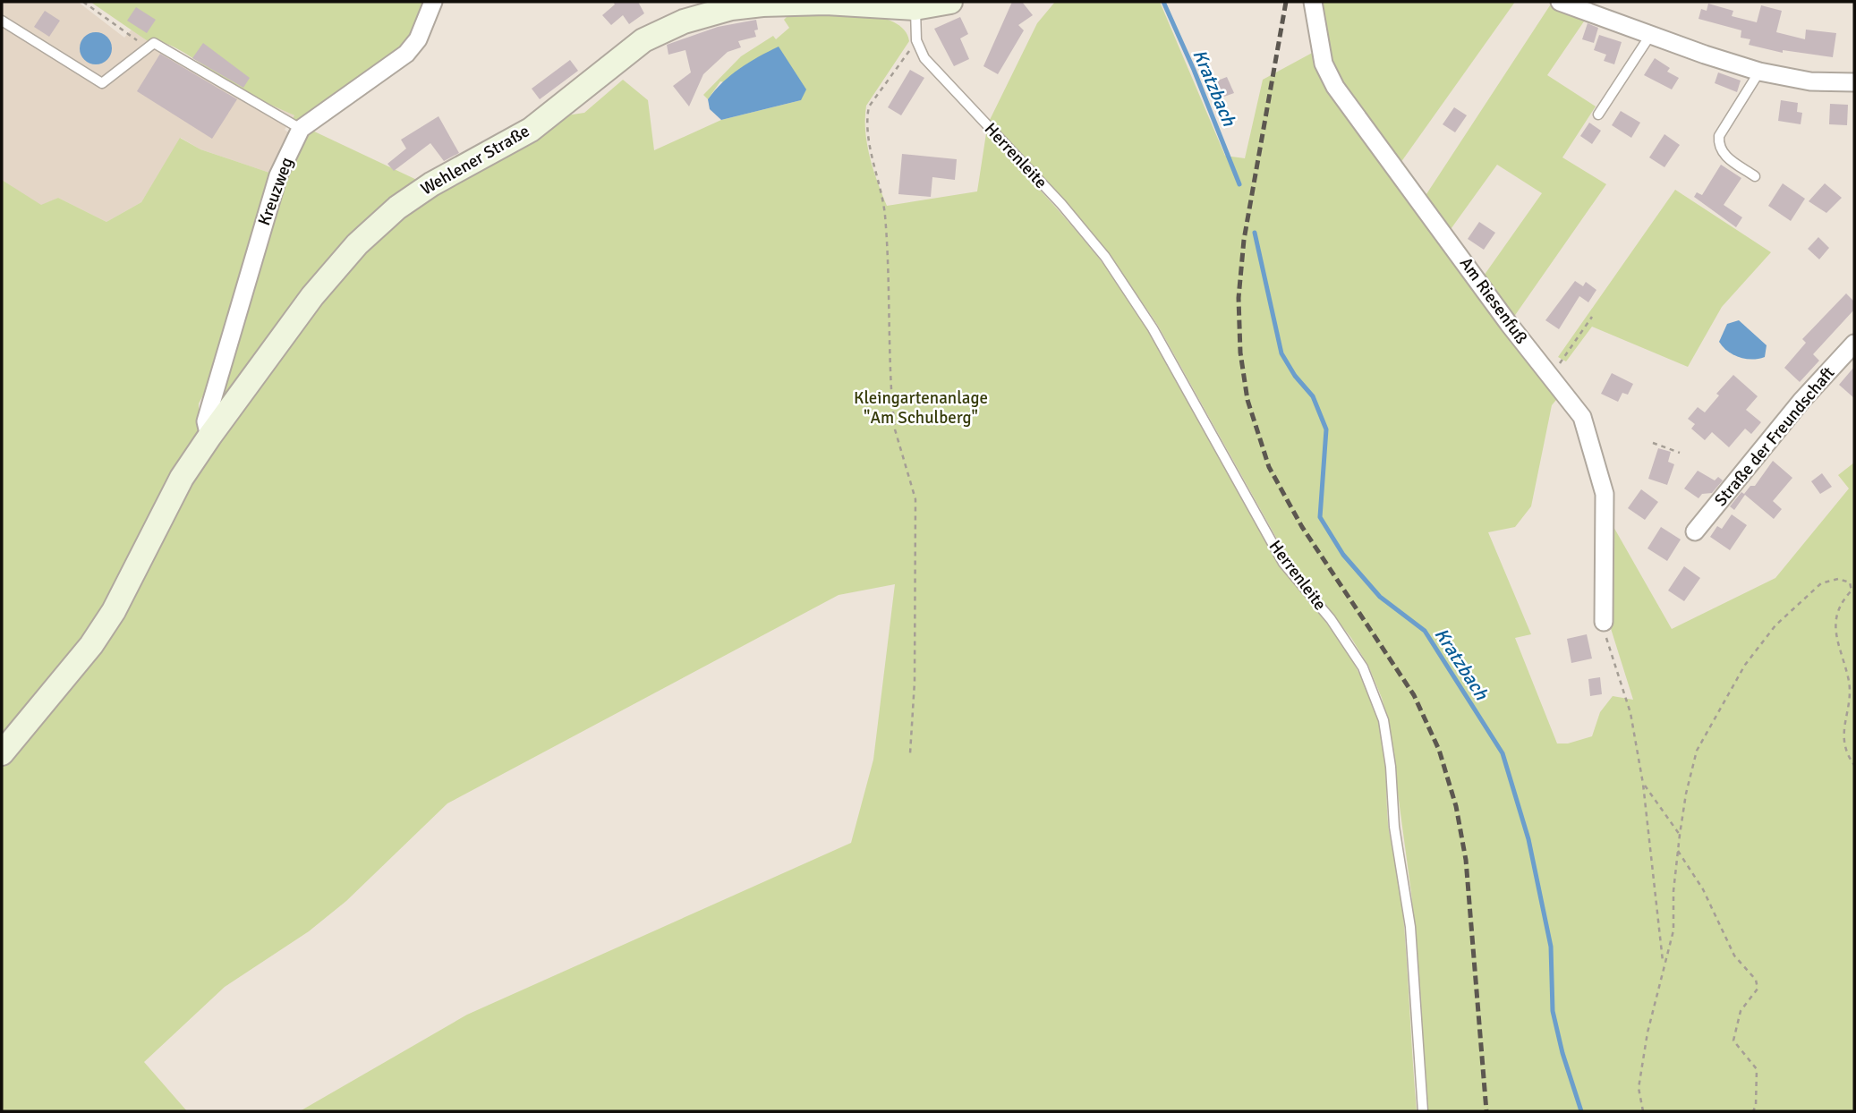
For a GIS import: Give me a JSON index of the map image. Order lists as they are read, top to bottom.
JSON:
{
  "streets": {
    "street": [
      "Wehlener Straße",
      "Kreuzweg",
      "Am Riesenfuß",
      "Straße der Freundschaft"
    ],
    "lane": ["Herrenleite"]
  },
  "crossings": [
    ["Wehlener Straße", "Kreuzweg"]
  ],
  "water": ["Kratzbach"],
  "parks": ["Kleingartenanlage \"Am Schulberg\""]
}
